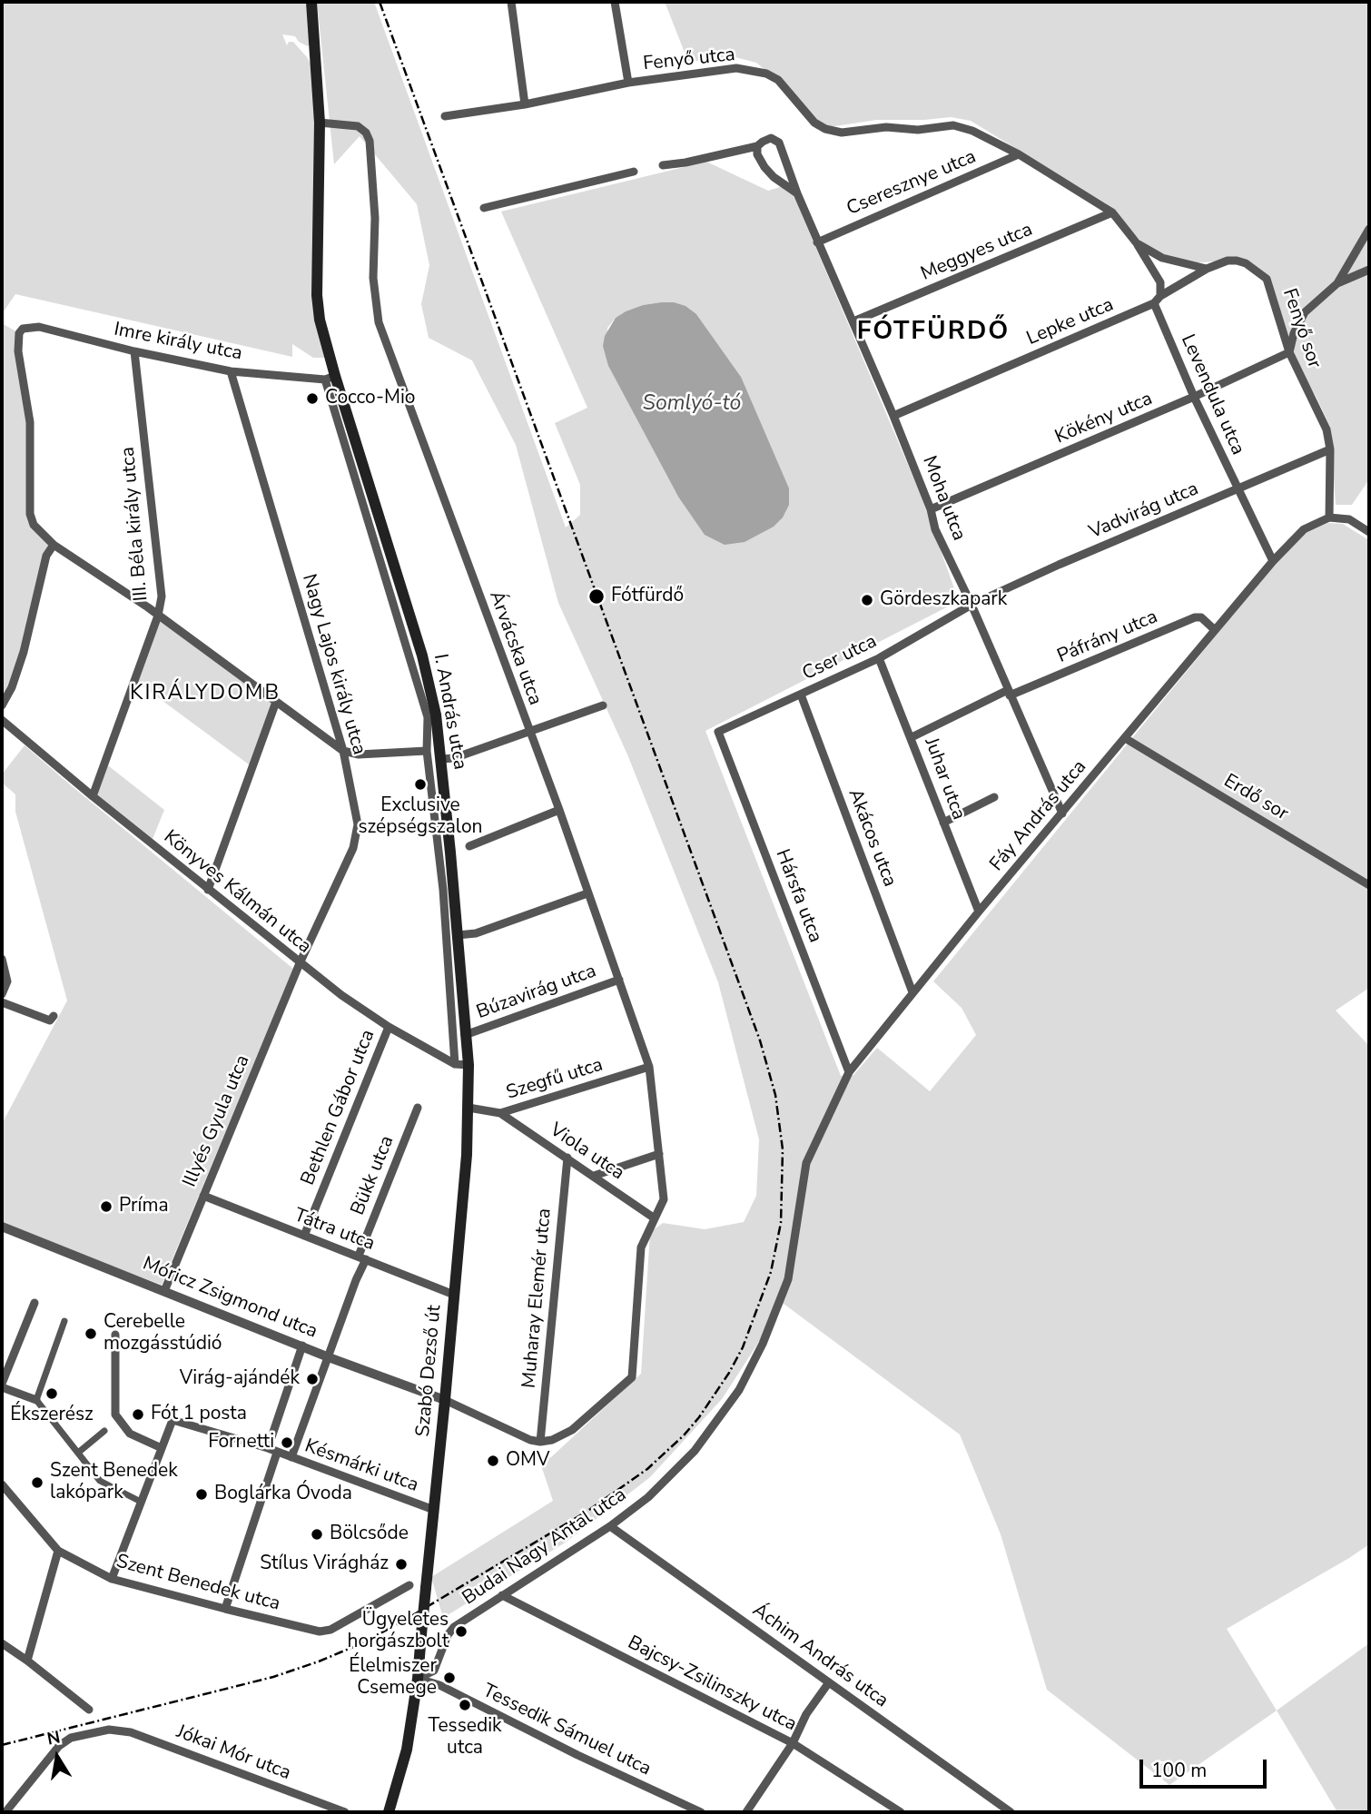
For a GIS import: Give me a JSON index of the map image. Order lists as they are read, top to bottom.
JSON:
{
  "streets": {
    "main road": ["I. András utca", "Szabó Dezső út"],
    "street": [
      "Fenyő utca",
      "Cseresznye utca",
      "Meggyes utca",
      "Lepke utca",
      "Fenyő sor",
      "Imre király utca",
      "Levendula utca",
      "Kökény utca",
      "Moha utca",
      "Vadvirág utca",
      "III. Béla király utca",
      "Páfrány utca",
      "Árvácska utca",
      "Cser utca",
      "Nagy Lajos király utca",
      "Juhar utca",
      "Erdő sor",
      "Fáy András utca",
      "Akácos utca",
      "Könyves Kálmán utca",
      "Hársfa utca",
      "Búzavirág utca",
      "Szegfű utca",
      "Bethlen Gábor utca",
      "Illyés Gyula utca",
      "Viola utca",
      "Bükk utca",
      "Tátra utca",
      "Móricz Zsigmond utca",
      "Muharay Elemér utca",
      "Késmárki utca",
      "Budai Nagy Antal utca",
      "Szent Benedek utca",
      "Áchim András utca",
      "Bajcsy-Zsilinszky utca",
      "Tessedik Sámuel utca",
      "Jókai Mór utca"
    ]
  },
  "crossings": [
    ["Fenyő utca", "Fenyő sor"],
    ["Cseresznye utca", "Fenyő sor"],
    ["Cseresznye utca", "Moha utca"],
    ["Meggyes utca", "Fenyő sor"],
    ["Meggyes utca", "Moha utca"],
    ["Lepke utca", "Levendula utca"],
    ["Lepke utca", "Moha utca"],
    ["Fenyő sor", "Kökény utca"],
    ["Fenyő sor", "Vadvirág utca"],
    ["Fenyő sor", "Fáy András utca"],
    ["Imre király utca", "III. Béla király utca"],
    ["Imre király utca", "Nagy Lajos király utca"],
    ["Imre király utca", "I. András utca"],
    ["Levendula utca", "Kökény utca"],
    ["Levendula utca", "Vadvirág utca"],
    ["Levendula utca", "Fáy András utca"],
    ["Kökény utca", "Moha utca"],
    ["Moha utca", "Vadvirág utca"],
    ["Moha utca", "Páfrány utca"],
    ["Moha utca", "Cser utca"],
    ["Moha utca", "Fáy András utca"],
    ["Vadvirág utca", "Cser utca"],
    ["III. Béla király utca", "Könyves Kálmán utca"],
    ["Páfrány utca", "Fáy András utca"],
    ["Árvácska utca", "Búzavirág utca"],
    ["Árvácska utca", "Szegfű utca"],
    ["Árvácska utca", "Viola utca"],
    ["Árvácska utca", "Muharay Elemér utca"],
    ["Cser utca", "Juhar utca"],
    ["Cser utca", "Akácos utca"],
    ["Cser utca", "Hársfa utca"],
    ["Nagy Lajos király utca", "Könyves Kálmán utca"],
    ["Nagy Lajos király utca", "Illyés Gyula utca"],
    ["I. András utca", "Könyves Kálmán utca"],
    ["I. András utca", "Búzavirág utca"],
    ["I. András utca", "Szabó Dezső út"],
    ["Juhar utca", "Fáy András utca"],
    ["Erdő sor", "Fáy András utca"],
    ["Fáy András utca", "Akácos utca"],
    ["Fáy András utca", "Hársfa utca"],
    ["Fáy András utca", "Budai Nagy Antal utca"],
    ["Könyves Kálmán utca", "Bethlen Gábor utca"],
    ["Könyves Kálmán utca", "Illyés Gyula utca"],
    ["Könyves Kálmán utca", "Szabó Dezső út"],
    ["Szegfű utca", "Viola utca"],
    ["Szegfű utca", "Szabó Dezső út"],
    ["Bethlen Gábor utca", "Tátra utca"],
    ["Illyés Gyula utca", "Tátra utca"],
    ["Illyés Gyula utca", "Móricz Zsigmond utca"],
    ["Viola utca", "Muharay Elemér utca"],
    ["Bükk utca", "Tátra utca"],
    ["Bükk utca", "Móricz Zsigmond utca"],
    ["Bükk utca", "Késmárki utca"],
    ["Tátra utca", "Szabó Dezső út"],
    ["Móricz Zsigmond utca", "Szabó Dezső út"],
    ["Szabó Dezső út", "Késmárki utca"],
    ["Szabó Dezső út", "Budai Nagy Antal utca"],
    ["Szabó Dezső út", "Tessedik Sámuel utca"],
    ["Budai Nagy Antal utca", "Áchim András utca"],
    ["Budai Nagy Antal utca", "Bajcsy-Zsilinszky utca"],
    ["Budai Nagy Antal utca", "Tessedik Sámuel utca"]
  ],
  "districts": ["FÓTFÜRDŐ", "KIRÁLYDOMB"],
  "water": ["Somlyó-tó"],
  "places": [
    "Cocco-Mio",
    "Fótfürdő",
    "Gördeszkapark",
    "Exclusive szépségszalon",
    "Príma",
    "Cerebelle mozgásstúdió",
    "Virág-ajándék",
    "Ékszerész",
    "Fót 1 posta",
    "Fornetti",
    "OMV",
    "Szent Benedek lakópark",
    "Boglárka Óvoda",
    "Bölcsőde",
    "Stílus Virágház",
    "Ügyeletes horgászbolt",
    "Élelmiszer Csemege",
    "Tessedik utca"
  ],
  "scale_bar": "100 m",
  "north": "top"
}
